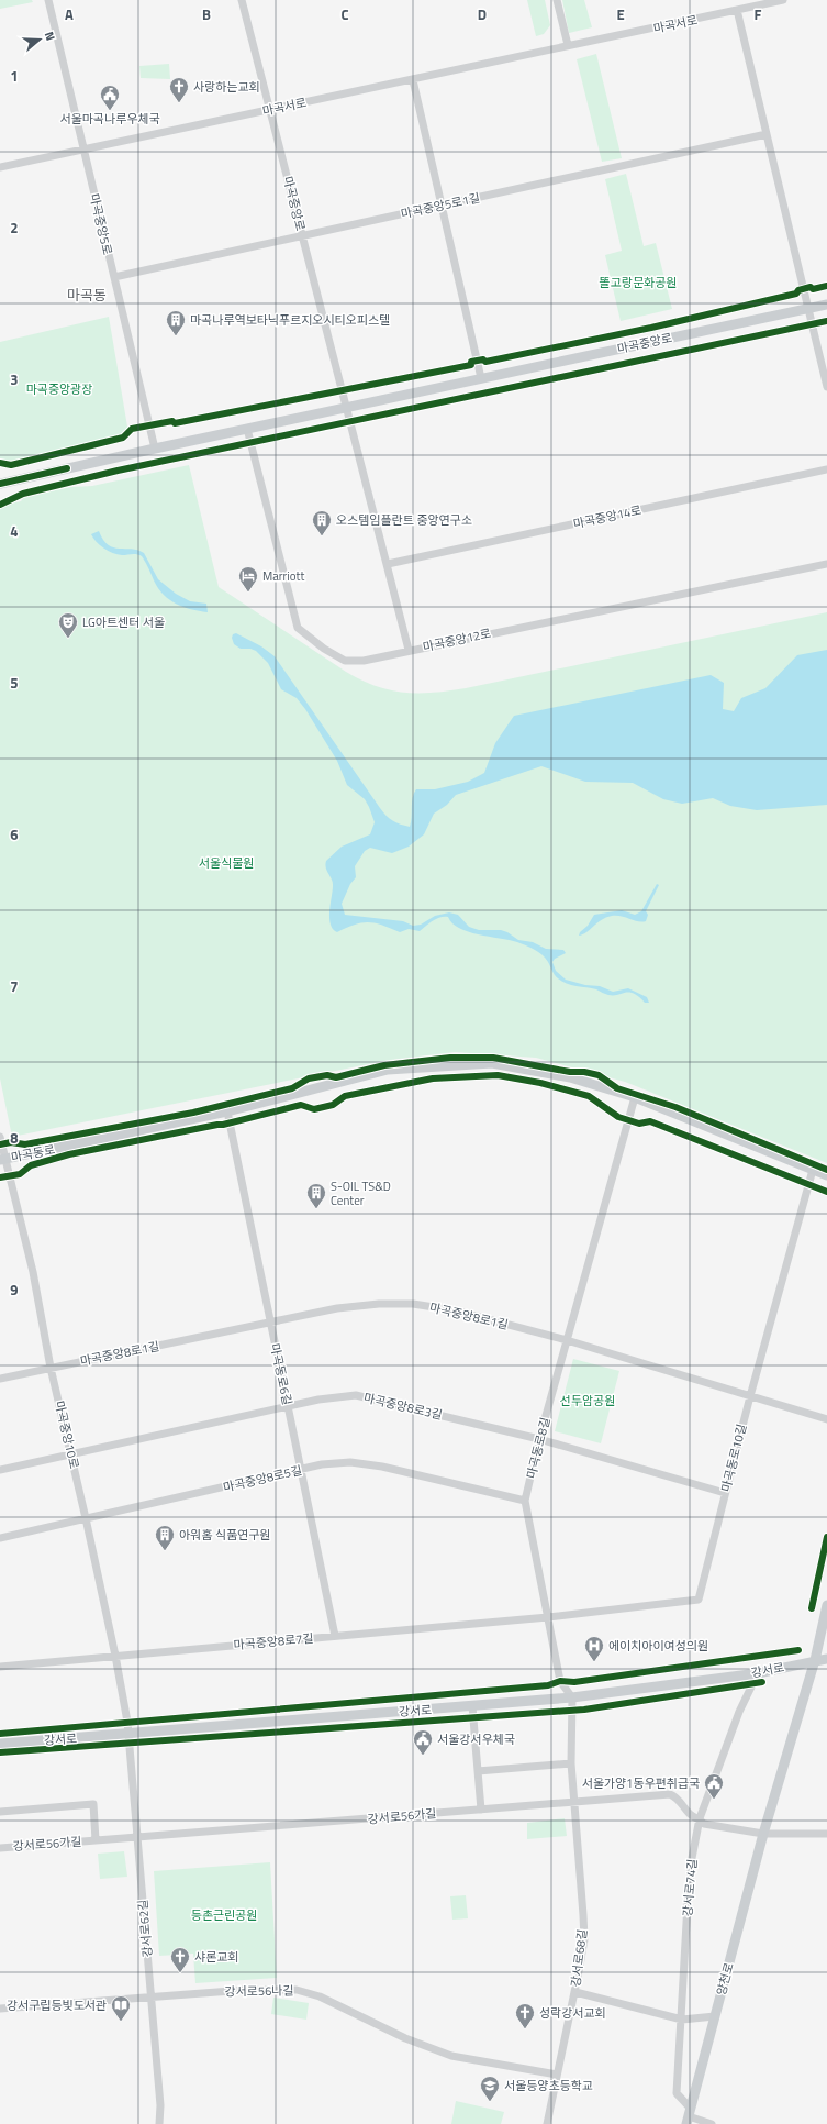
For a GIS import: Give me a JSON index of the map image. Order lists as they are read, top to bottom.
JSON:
{
  "streets": {
    "main road": [
      "마곡중앙로",
      "마곡동로",
      "강서로",
      "양천로"
    ],
    "street": [
      "마곡서로",
      "마곡중앙5로1길",
      "마곡중앙5로",
      "마곡중앙14로",
      "마곡중앙12로",
      "마곡중앙8로1길",
      "마곡동로6길",
      "마곡중앙8로3길",
      "마곡중앙10로",
      "마곡동로8길",
      "마곡동로10길",
      "마곡중앙8로5길",
      "마곡중앙8로7길",
      "강서로56가길",
      "강서로74길",
      "강서로62길",
      "강서로68길",
      "강서로56나길"
    ]
  },
  "crossings": [
    ["마곡서로", "마곡중앙로"],
    ["마곡서로", "마곡중앙5로"],
    ["마곡중앙로", "마곡중앙5로1길"],
    ["마곡중앙로", "마곡중앙5로"],
    ["마곡중앙로", "마곡중앙12로"],
    ["마곡중앙5로1길", "마곡중앙5로"],
    ["마곡동로", "마곡동로6길"],
    ["마곡동로", "마곡중앙10로"],
    ["마곡동로", "마곡동로8길"],
    ["마곡동로", "마곡동로10길"],
    ["마곡중앙8로1길", "마곡동로6길"],
    ["마곡중앙8로1길", "마곡중앙10로"],
    ["마곡중앙8로1길", "마곡동로8길"],
    ["마곡중앙8로1길", "마곡동로10길"],
    ["마곡동로6길", "마곡중앙8로3길"],
    ["마곡동로6길", "마곡중앙8로5길"],
    ["마곡동로6길", "마곡중앙8로7길"],
    ["마곡중앙8로3길", "마곡중앙10로"],
    ["마곡중앙8로3길", "마곡동로8길"],
    ["마곡중앙8로3길", "마곡동로10길"],
    ["마곡중앙10로", "마곡중앙8로5길"],
    ["마곡중앙10로", "마곡중앙8로7길"],
    ["마곡중앙10로", "강서로"],
    ["마곡중앙10로", "강서로62길"],
    ["마곡동로8길", "마곡동로10길"],
    ["마곡동로8길", "마곡중앙8로5길"],
    ["마곡동로8길", "마곡중앙8로7길"],
    ["마곡동로8길", "강서로"],
    ["마곡동로8길", "강서로68길"],
    ["마곡동로10길", "마곡중앙8로7길"],
    ["강서로", "강서로74길"],
    ["강서로", "강서로62길"],
    ["강서로", "강서로68길"],
    ["강서로", "양천로"],
    ["강서로56가길", "강서로74길"],
    ["강서로56가길", "강서로62길"],
    ["강서로56가길", "강서로68길"],
    ["강서로74길", "양천로"],
    ["강서로62길", "강서로56나길"],
    ["강서로68길", "강서로56나길"]
  ],
  "districts": ["마곡동"],
  "parks": [
    "똘고랑문화공원",
    "마곡중앙광장",
    "서울식물원",
    "선두암공원",
    "등촌근린공원"
  ],
  "places": {
    "church": ["사랑하는교회", "샤론교회", "성락강서교회"],
    "public building": ["서울마곡나루우체국", "서울강서우체국", "서울가양1동우편취급국"],
    "building": [
      "마곡나루역보타닉푸르지오시티오피스텔",
      "오스템임플란트 중앙연구소",
      "S-OIL TS&D Center",
      "아워홈 식품연구원"
    ],
    "hotel": ["Marriott"],
    "theatre": ["LG아트센터 서울"],
    "hospital": ["에이치아이여성의원"],
    "library": ["강서구립등빛도서관"],
    "school or university": ["서울등양초등학교"]
  },
  "north": "right",
  "grid": {
    "columns": [
      "A",
      "B",
      "C",
      "D",
      "E",
      "F"
    ],
    "rows": [
      "1",
      "2",
      "3",
      "4",
      "5",
      "6",
      "7",
      "8",
      "9"
    ]
  }
}
